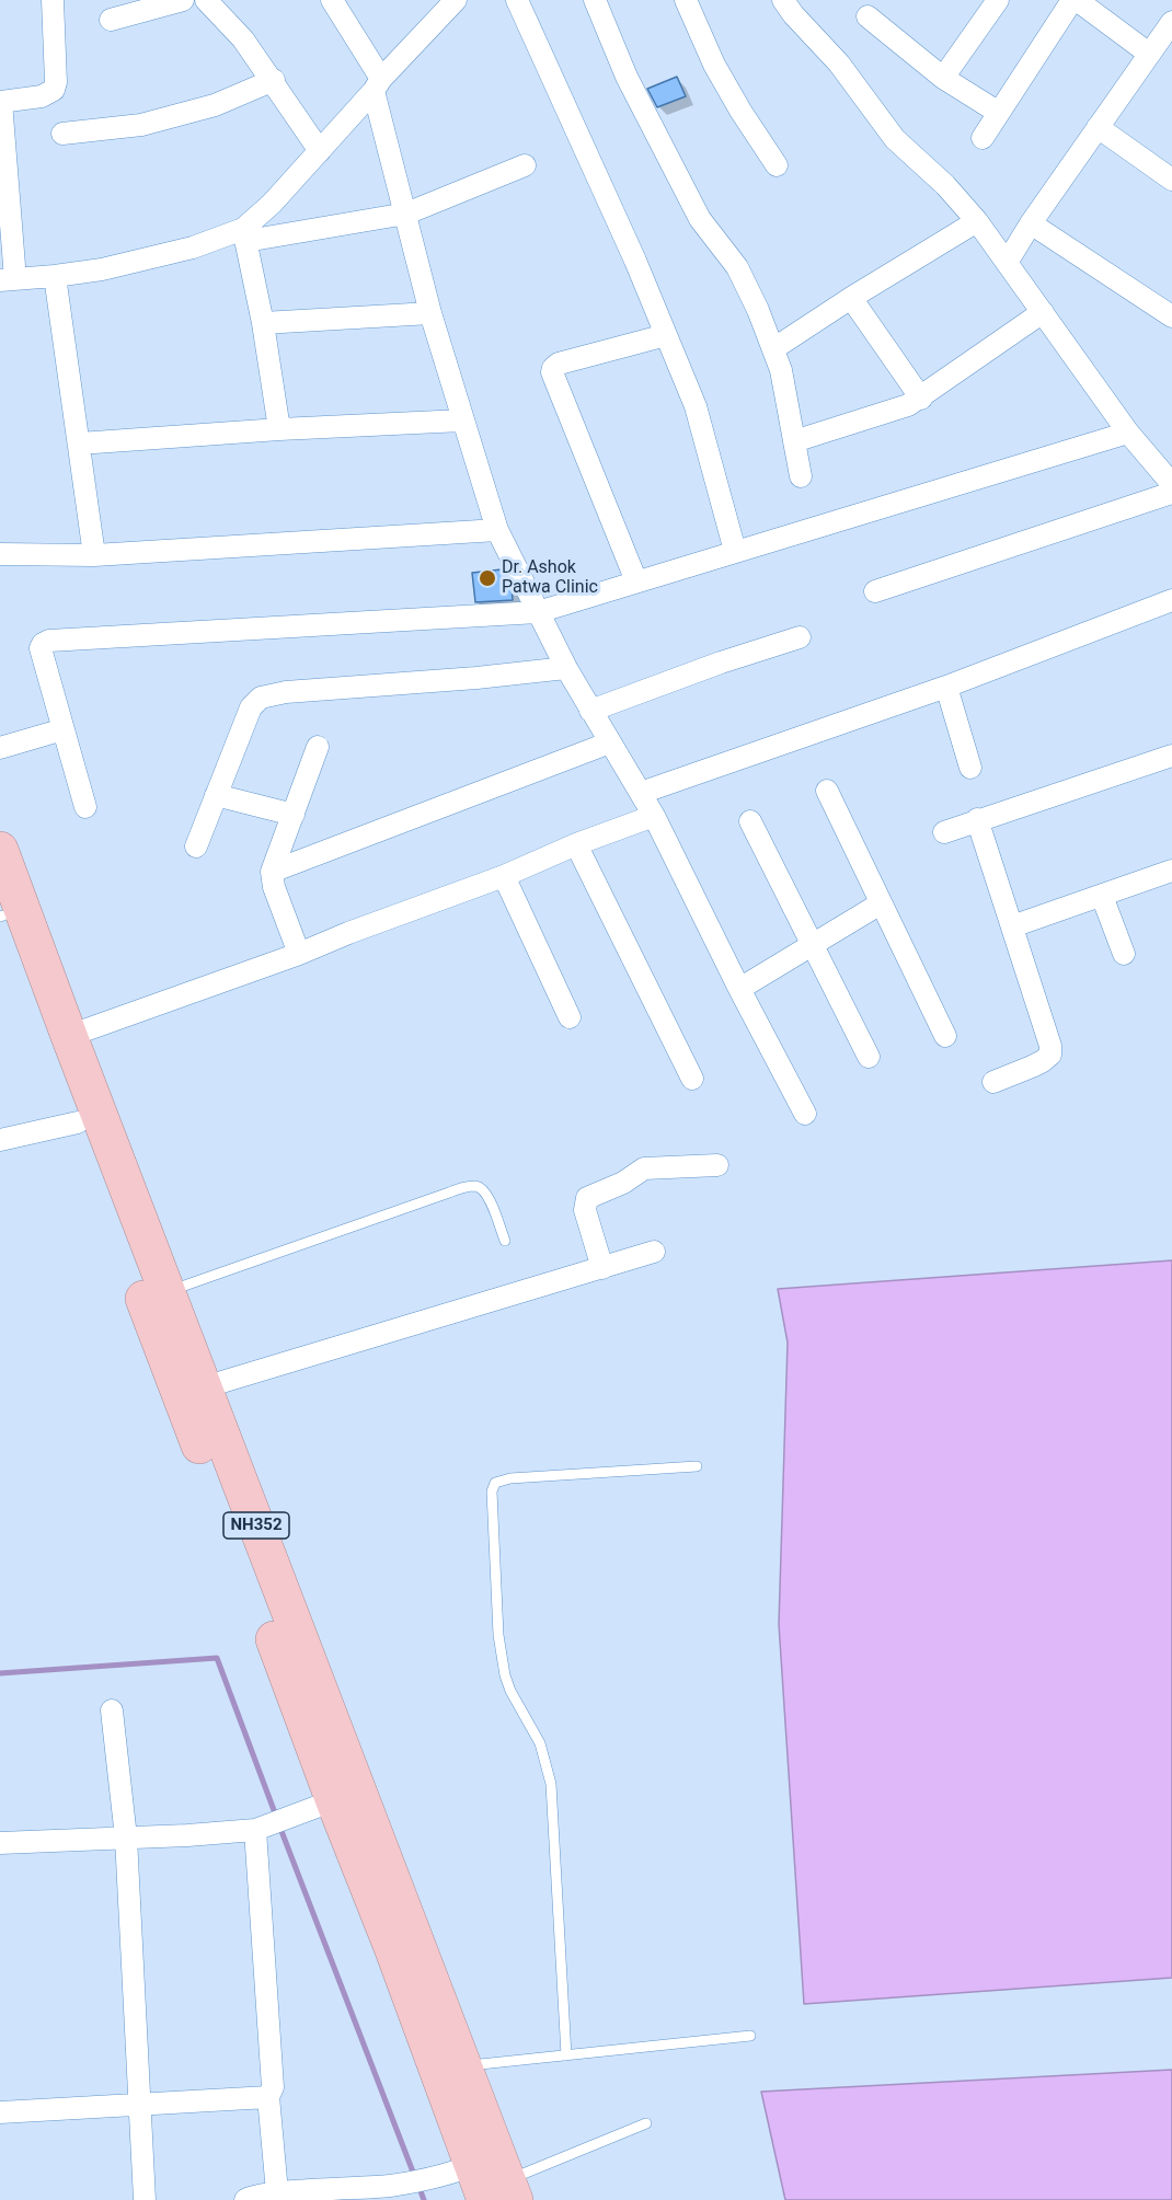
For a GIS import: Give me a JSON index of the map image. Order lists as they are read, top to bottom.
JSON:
{
  "streets": {
    "highway": ["NH352"]
  },
  "places": ["Dr. Ashok Patwa Clinic"]
}
